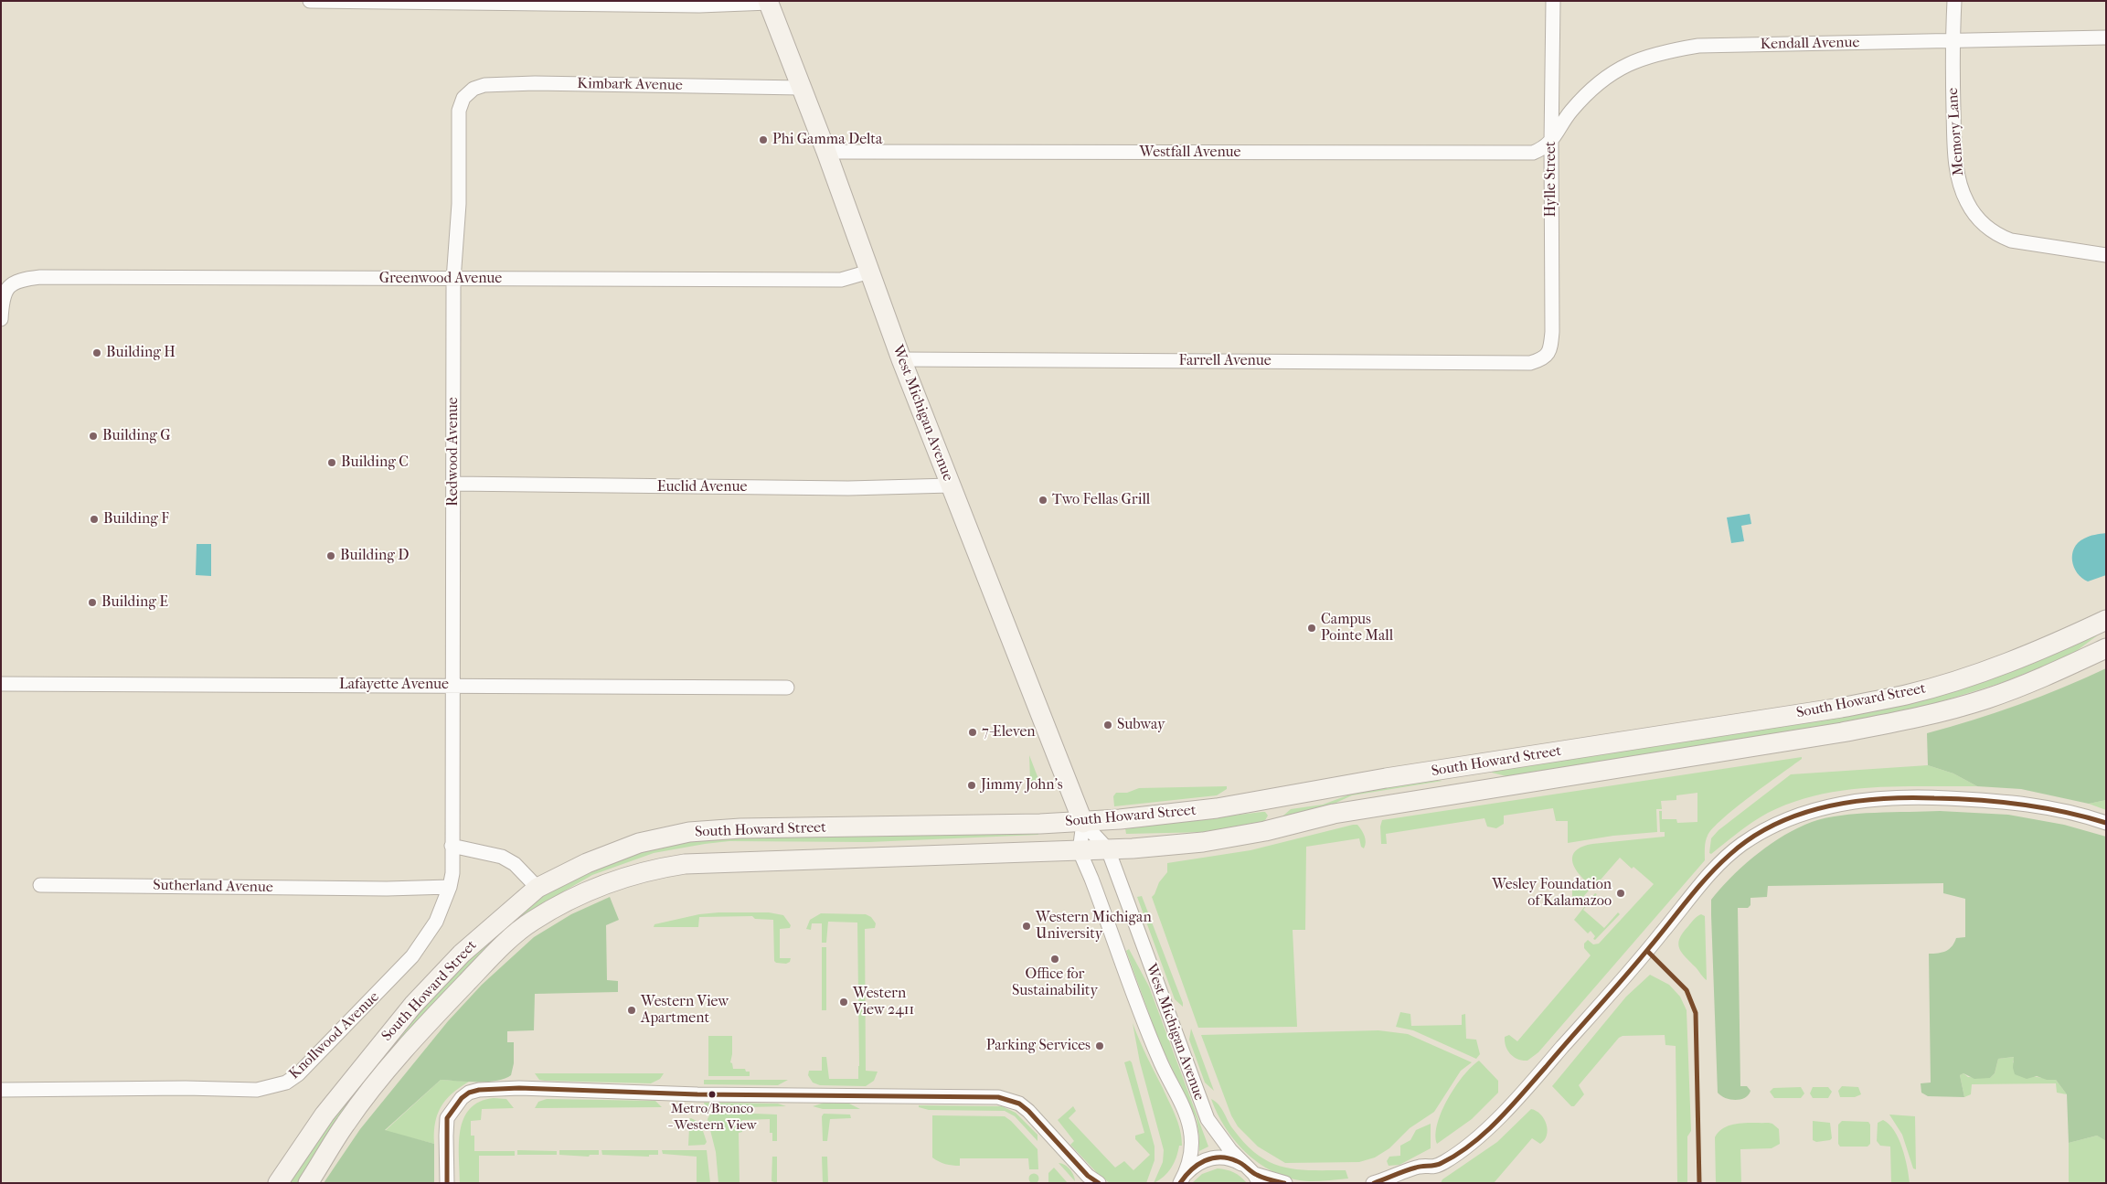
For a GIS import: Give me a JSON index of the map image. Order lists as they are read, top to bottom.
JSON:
{
  "streets": {
    "street": [
      "Kendall Avenue",
      "Kimbark Avenue",
      "Memory Lane",
      "Westfall Avenue",
      "Hylle Street",
      "Greenwood Avenue",
      "Farrell Avenue",
      "West Michigan Avenue",
      "Redwood Avenue",
      "Euclid Avenue",
      "Lafayette Avenue",
      "South Howard Street",
      "Sutherland Avenue",
      "Knollwood Avenue"
    ]
  },
  "crossings": [
    ["Kendall Avenue", "Memory Lane"],
    ["Kendall Avenue", "Westfall Avenue"],
    ["Kendall Avenue", "Hylle Street"],
    ["Kimbark Avenue", "West Michigan Avenue"],
    ["Kimbark Avenue", "Redwood Avenue"],
    ["Westfall Avenue", "Hylle Street"],
    ["Westfall Avenue", "West Michigan Avenue"],
    ["Hylle Street", "Farrell Avenue"],
    ["Greenwood Avenue", "West Michigan Avenue"],
    ["Greenwood Avenue", "Redwood Avenue"],
    ["Farrell Avenue", "West Michigan Avenue"],
    ["West Michigan Avenue", "Euclid Avenue"],
    ["West Michigan Avenue", "South Howard Street"],
    ["Redwood Avenue", "Euclid Avenue"],
    ["Redwood Avenue", "Lafayette Avenue"],
    ["Redwood Avenue", "Knollwood Avenue"],
    ["Sutherland Avenue", "Knollwood Avenue"]
  ],
  "places": [
    "Phi Gamma Delta",
    "Building H",
    "Building G",
    "Building C",
    "Two Fellas Grill",
    "Building F",
    "Building D",
    "Building E",
    "Campus Pointe Mall",
    "Subway",
    "7-Eleven",
    "Jimmy John's",
    "Wesley Foundation of Kalamazoo",
    "Western Michigan University",
    "Office for Sustainability",
    "Western View 2411",
    "Western View Apartment",
    "Parking Services",
    "Metro/Bronco - Western View"
  ]
}
